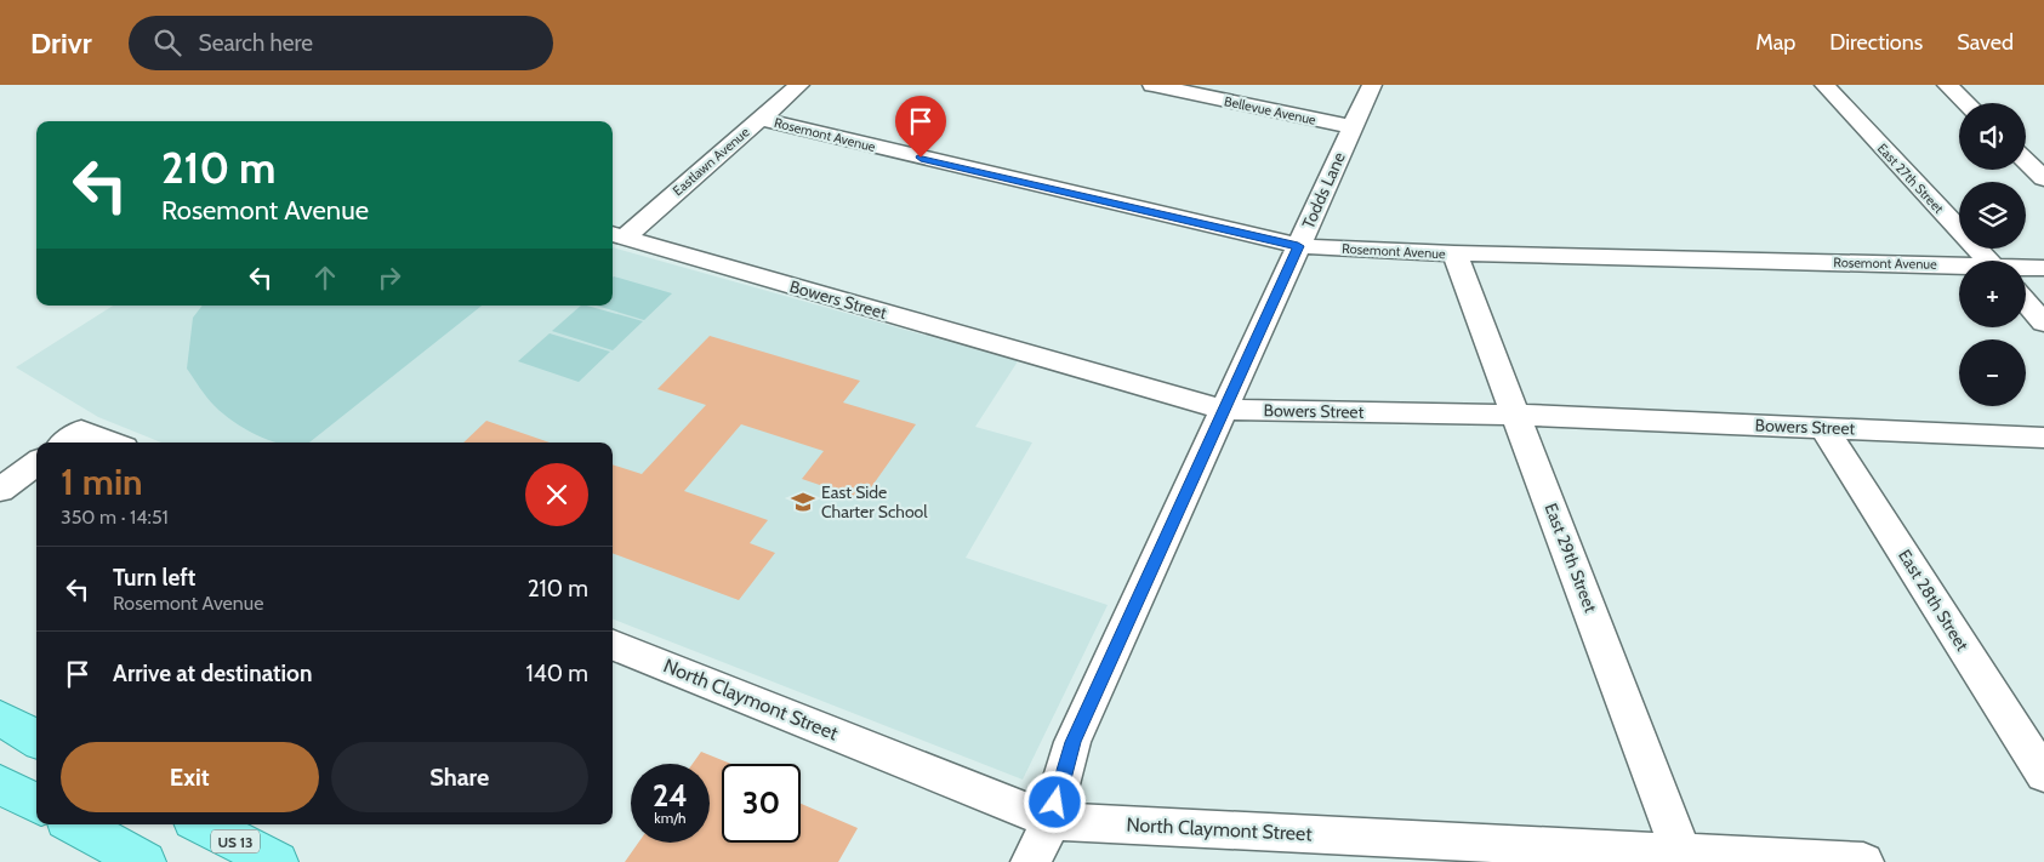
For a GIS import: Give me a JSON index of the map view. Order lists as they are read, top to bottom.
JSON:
{
  "streets": {
    "main road": ["US 13"],
    "street": [
      "Bellevue Avenue",
      "Rosemont Avenue",
      "Eastlawn Avenue",
      "East 27th Street",
      "Todds Lane",
      "Bowers Street",
      "East 29th Street",
      "East 28th Street",
      "North Claymont Street"
    ]
  },
  "crossings": [
    ["Bellevue Avenue", "Todds Lane"],
    ["Rosemont Avenue", "Eastlawn Avenue"],
    ["Rosemont Avenue", "Todds Lane"],
    ["Rosemont Avenue", "East 29th Street"],
    ["Eastlawn Avenue", "Bowers Street"],
    ["Todds Lane", "Bowers Street"],
    ["Todds Lane", "North Claymont Street"],
    ["Bowers Street", "East 29th Street"],
    ["Bowers Street", "East 28th Street"],
    ["East 29th Street", "North Claymont Street"]
  ],
  "places": {
    "school or university": ["East Side Charter School"]
  },
  "page": {
    "header": "Drivr",
    "search": "Search here",
    "nav": ["Map", "Directions", "Saved"],
    "map_buttons": ["+", "−"],
    "turn": ["210 m", "Rosemont Avenue"],
    "heading": ["1 min", "350 m · 14:51"],
    "list": [
      {
        "name": "Turn left",
        "note": "Rosemont Avenue",
        "value": "210 m"
      },
      {
        "name": "Arrive at destination",
        "value": "140 m"
      }
    ],
    "buttons": ["Exit", "Share"],
    "speed": "24 km/h",
    "limit": "30"
  }
}
